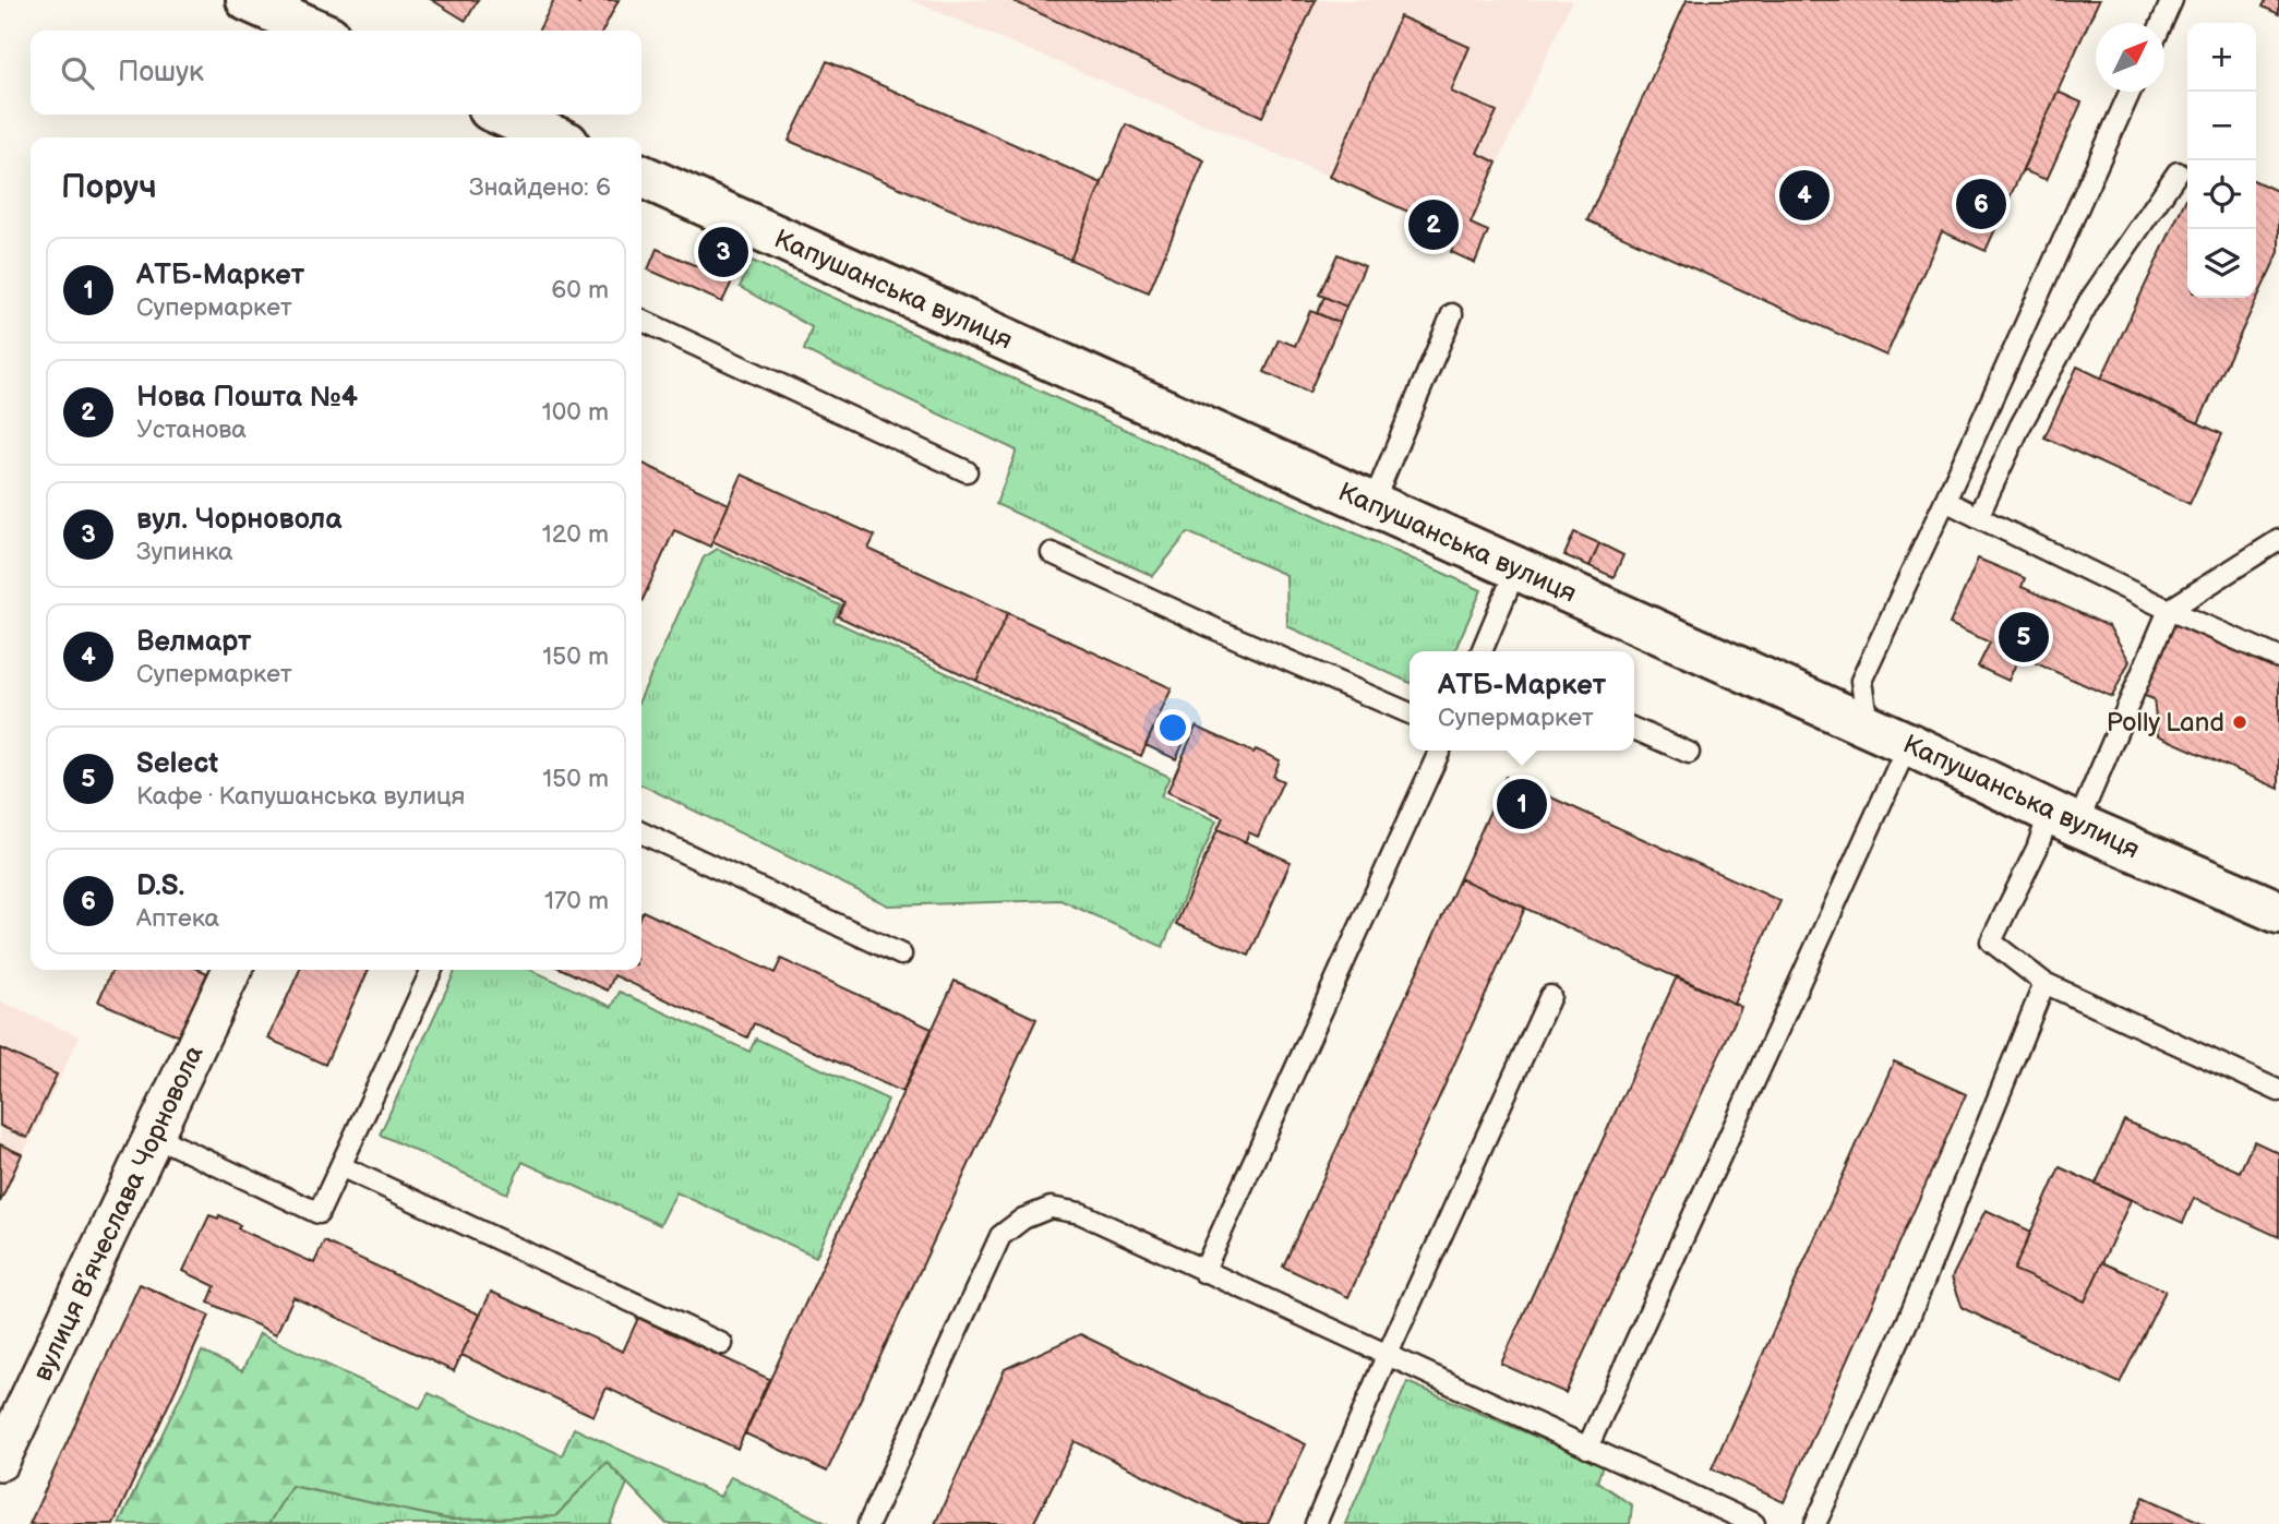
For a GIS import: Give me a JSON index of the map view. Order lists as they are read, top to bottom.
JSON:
{
  "streets": {
    "street": ["Капушанська вулиця", "вулиця Вʼячеслава Чорновола"]
  },
  "places": ["Polly Land"],
  "north": "top right",
  "page": {
    "map_buttons": ["+", "−"],
    "search": "Пошук",
    "heading": ["Поруч", "Знайдено: 6"],
    "pins": [
      "4",
      "6",
      "2",
      "3",
      "5",
      "1"
    ],
    "list": [
      {
        "mark": "1",
        "name": "АТБ-Маркет",
        "note": "Супермаркет",
        "value": "60 m"
      },
      {
        "mark": "2",
        "name": "Нова Пошта №4",
        "note": "Установа",
        "value": "100 m"
      },
      {
        "mark": "3",
        "name": "вул. Чорновола",
        "note": "Зупинка",
        "value": "120 m"
      },
      {
        "mark": "4",
        "name": "Велмарт",
        "note": "Супермаркет",
        "value": "150 m"
      },
      {
        "mark": "5",
        "name": "Select",
        "note": "Кафе · Капушанська вулиця",
        "value": "150 m"
      },
      {
        "mark": "6",
        "name": "D.S.",
        "note": "Аптека",
        "value": "170 m"
      }
    ],
    "popup": ["АТБ-Маркет", "Супермаркет"]
  }
}
